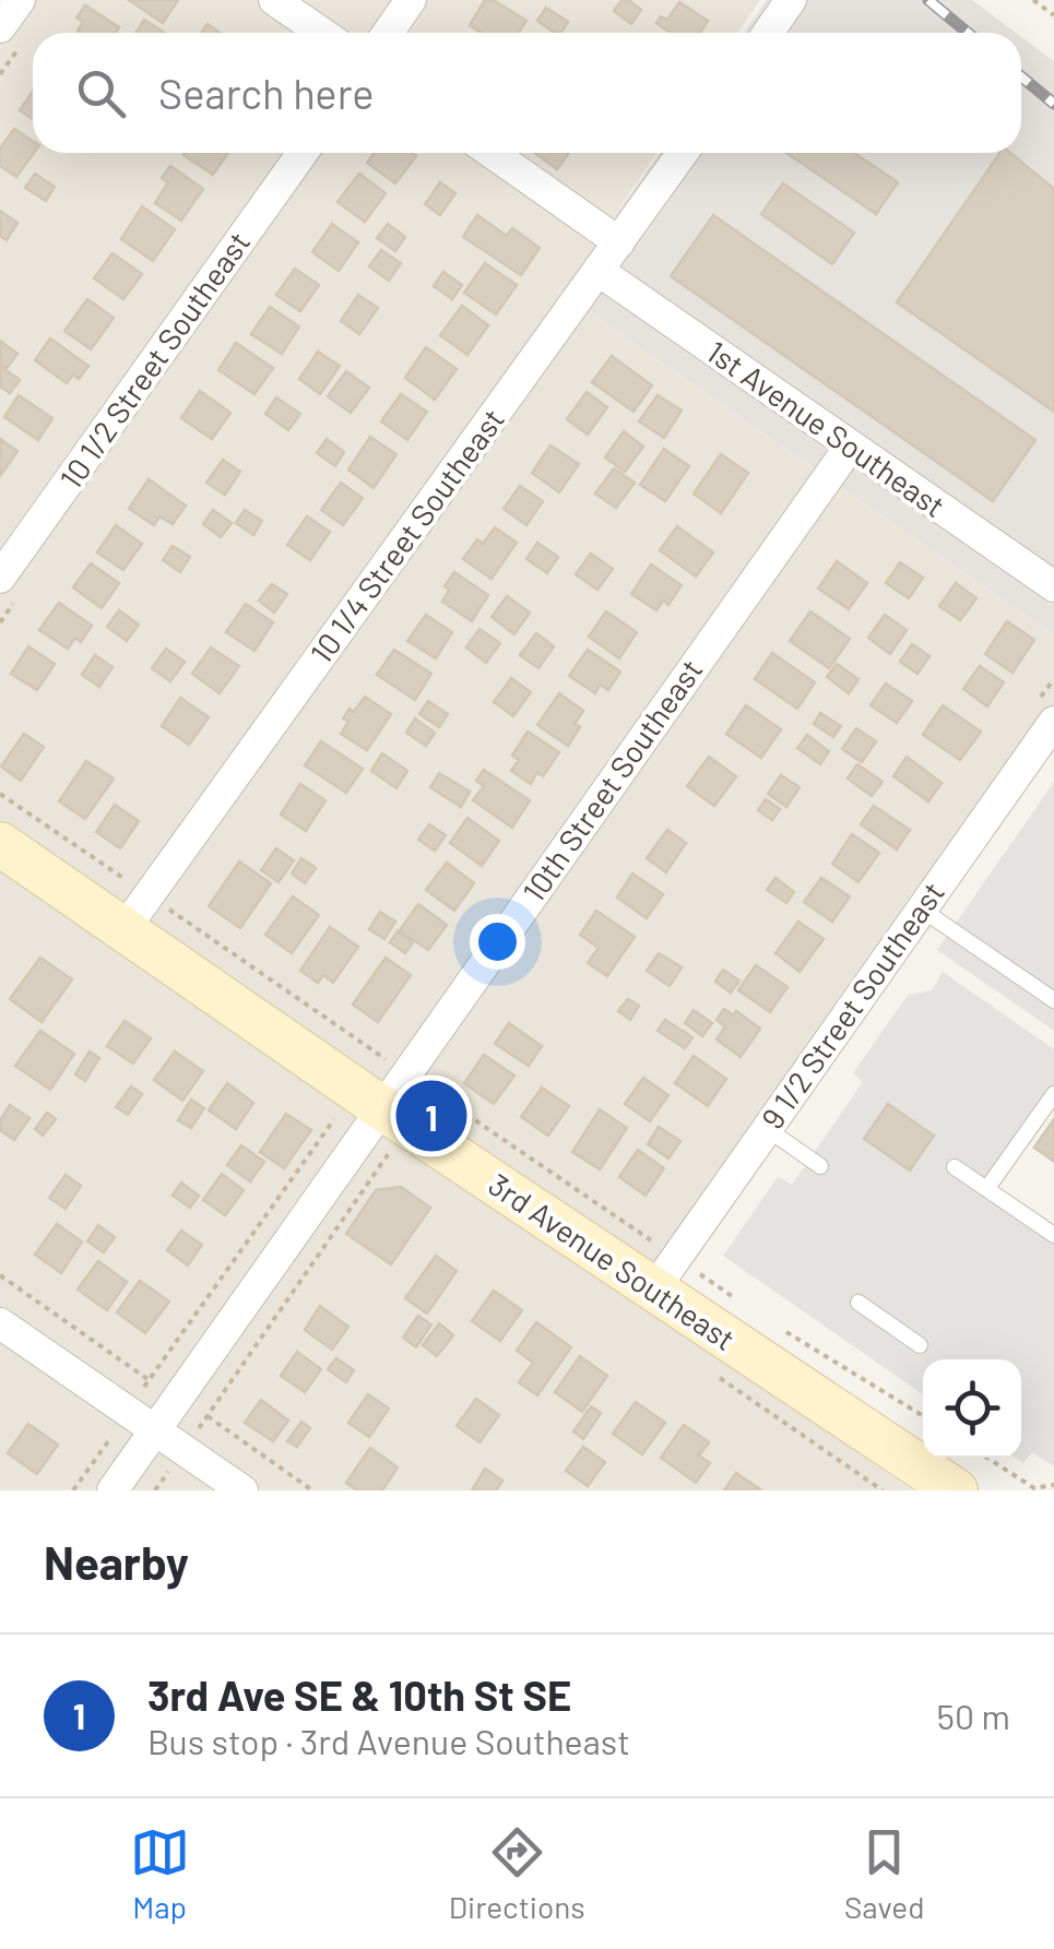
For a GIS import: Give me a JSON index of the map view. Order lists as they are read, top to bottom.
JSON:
{
  "streets": {
    "main road": ["3rd Avenue Southeast"],
    "street": [
      "10 1/2 Street Southeast",
      "1st Avenue Southeast",
      "10 1/4 Street Southeast",
      "10th Street Southeast",
      "9 1/2 Street Southeast"
    ]
  },
  "crossings": [
    ["1st Avenue Southeast", "10 1/4 Street Southeast"],
    ["1st Avenue Southeast", "10th Street Southeast"],
    ["10 1/4 Street Southeast", "3rd Avenue Southeast"],
    ["10th Street Southeast", "3rd Avenue Southeast"],
    ["9 1/2 Street Southeast", "3rd Avenue Southeast"]
  ],
  "page": {
    "search": "Search here",
    "pins": "1",
    "heading": "Nearby",
    "list": [
      {
        "mark": "1",
        "name": "3rd Ave SE & 10th St SE",
        "note": "Bus stop · 3rd Avenue Southeast",
        "value": "50 m"
      }
    ],
    "nav": ["Map", "Directions", "Saved"]
  }
}
